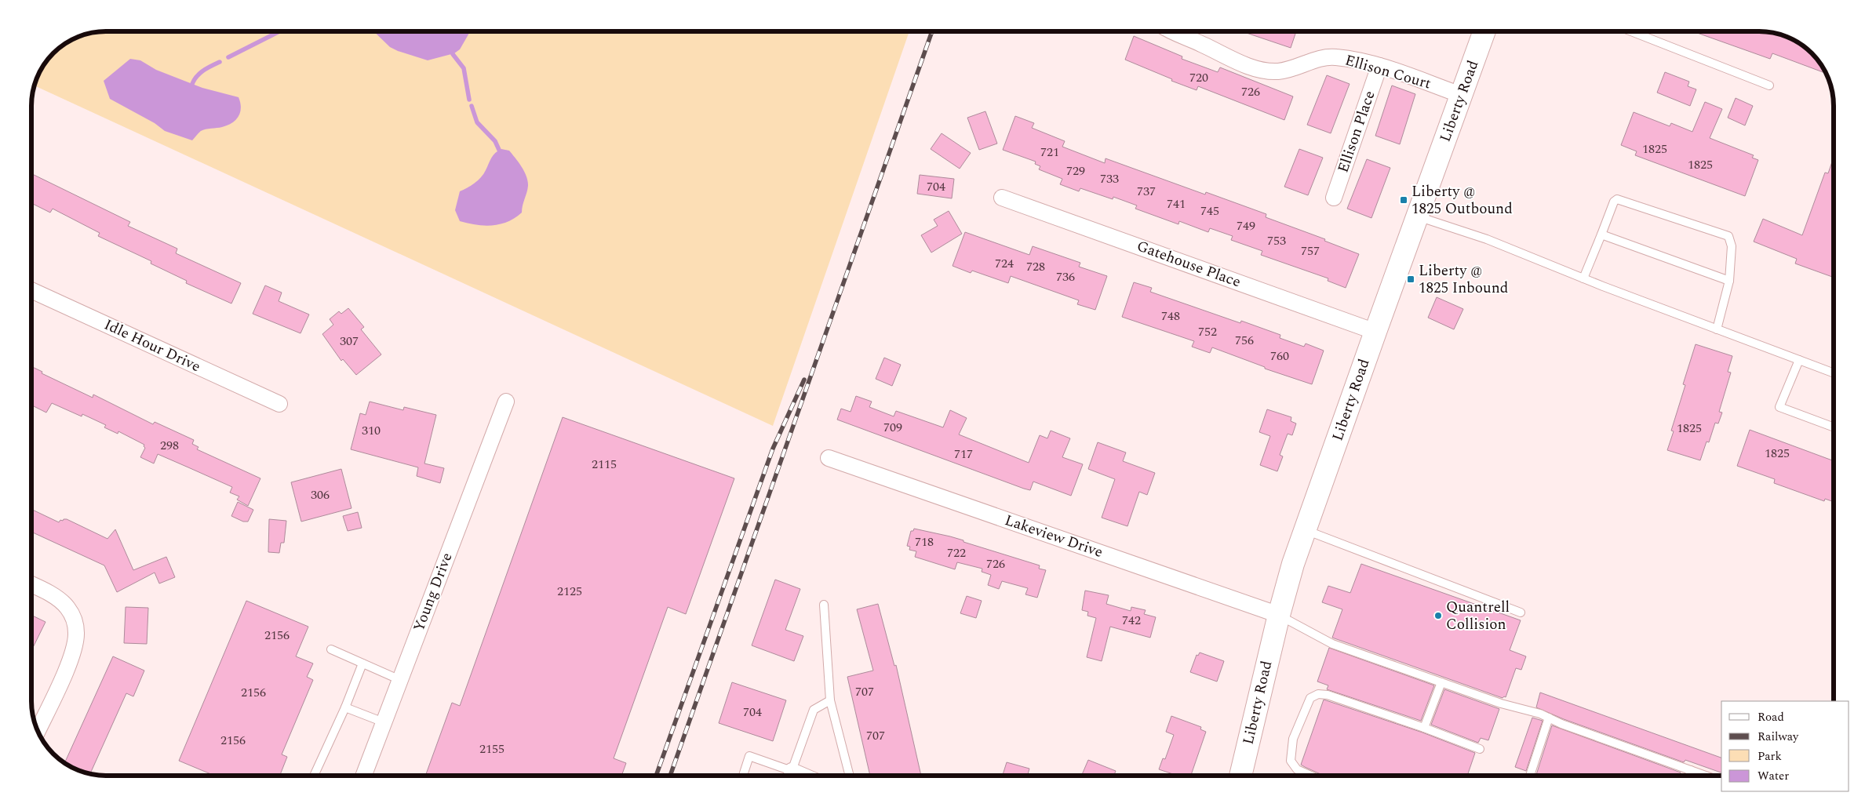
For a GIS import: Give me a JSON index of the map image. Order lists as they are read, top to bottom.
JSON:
{
  "streets": {
    "main road": ["Liberty Road"],
    "street": [
      "Ellison Court",
      "Ellison Place",
      "Gatehouse Place",
      "Idle Hour Drive",
      "Lakeview Drive",
      "Young Drive"
    ]
  },
  "crossings": [
    ["Ellison Court", "Liberty Road"],
    ["Ellison Court", "Ellison Place"],
    ["Liberty Road", "Gatehouse Place"],
    ["Liberty Road", "Lakeview Drive"]
  ],
  "places": {
    "transit": ["Liberty @ 1825 Outbound", "Liberty @ 1825 Inbound"],
    "other": ["Quantrell Collision"]
  },
  "house_numbers": [
    "720",
    "726",
    "1825",
    "721",
    "1825",
    "729",
    "733",
    "704",
    "737",
    "741",
    "745",
    "749",
    "753",
    "757",
    "724",
    "728",
    "736",
    "748",
    "752",
    "756",
    "307",
    "760",
    "709",
    "1825",
    "310",
    "298",
    "1825",
    "717",
    "2115",
    "306",
    "718",
    "722",
    "726",
    "2125",
    "742",
    "2156",
    "707",
    "2156",
    "704",
    "707",
    "2156",
    "2155"
  ],
  "legend": [
    "Road",
    "Railway",
    "Park",
    "Water"
  ]
}
